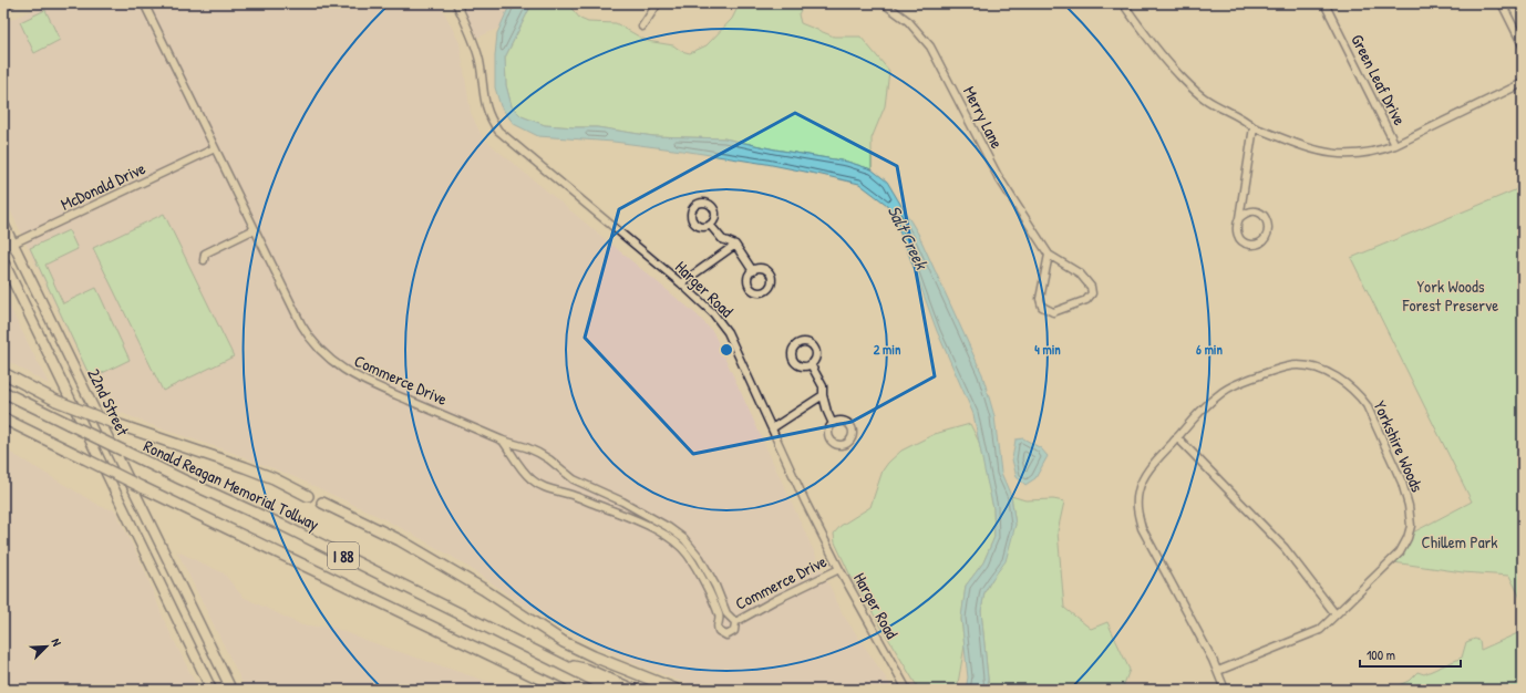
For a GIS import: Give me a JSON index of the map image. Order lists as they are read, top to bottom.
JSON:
{
  "streets": {
    "highway": ["Ronald Reagan Memorial Tollway", "I 88"],
    "main road": ["22nd Street"],
    "street": [
      "Green Leaf Drive",
      "Merry Lane",
      "McDonald Drive",
      "Harger Road",
      "Commerce Drive",
      "Yorkshire Woods"
    ]
  },
  "crossings": [
    ["McDonald Drive", "Commerce Drive"],
    ["McDonald Drive", "22nd Street"],
    ["Harger Road", "Commerce Drive"]
  ],
  "water": ["Salt Creek"],
  "parks": ["York Woods Forest Preserve", "Chillem Park"],
  "scale_bar": "100 m",
  "north": "top right",
  "rings": ["2 min", "4 min", "6 min"]
}
